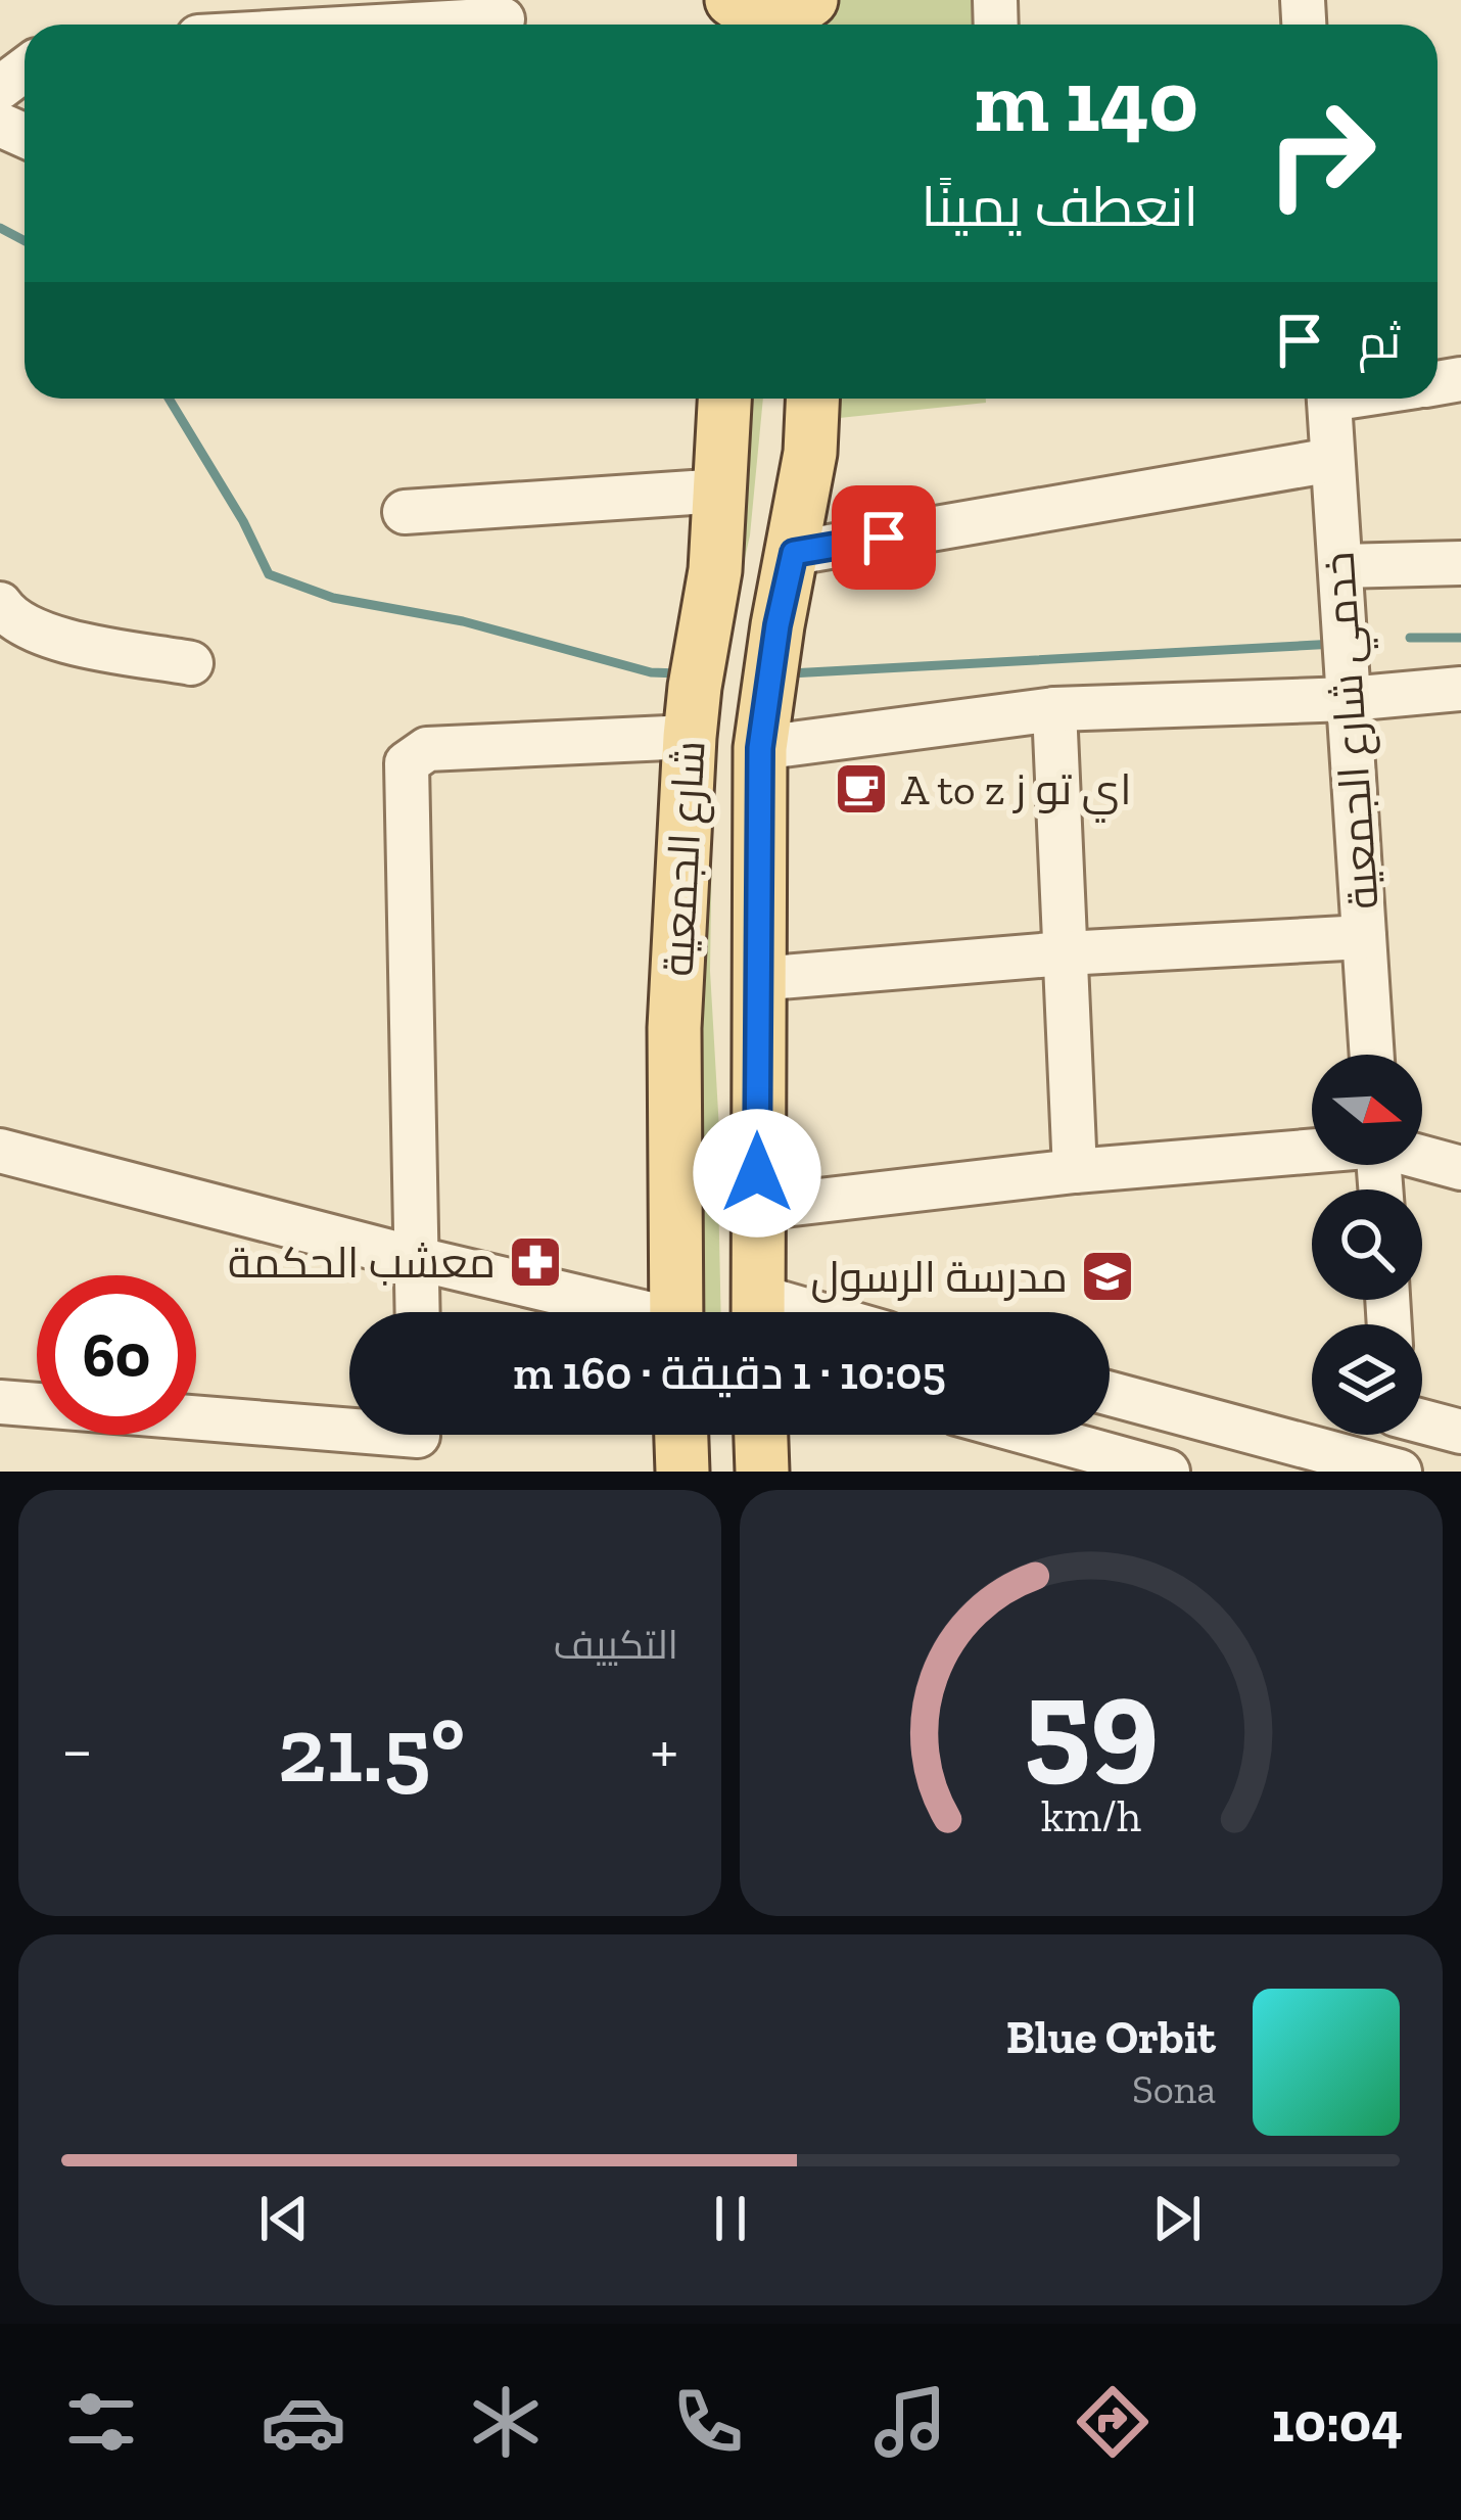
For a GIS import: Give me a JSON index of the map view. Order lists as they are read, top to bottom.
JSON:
{
  "streets": {
    "main road": ["شارع الجمعية"],
    "street": ["خدمي شارع الجمعية"]
  },
  "places": {
    "cafe": ["A to z اي تو ز"],
    "pharmacy": ["معشب الحكمة"],
    "school or university": ["مدرسة الرسول"]
  },
  "north": "right",
  "page": {
    "turn": ["140 m", "انعطف يمينًا"],
    "then": "ثم",
    "limit": "60",
    "trip": "10:05 · 1 دقيقة · 160 m",
    "tile": "التكييف",
    "heat": ["−", "21.5°", "+"],
    "song": ["Blue Orbit", "Sona"],
    "tabs": "10:04",
    "gauge": ["59", "km/h"]
  }
}
